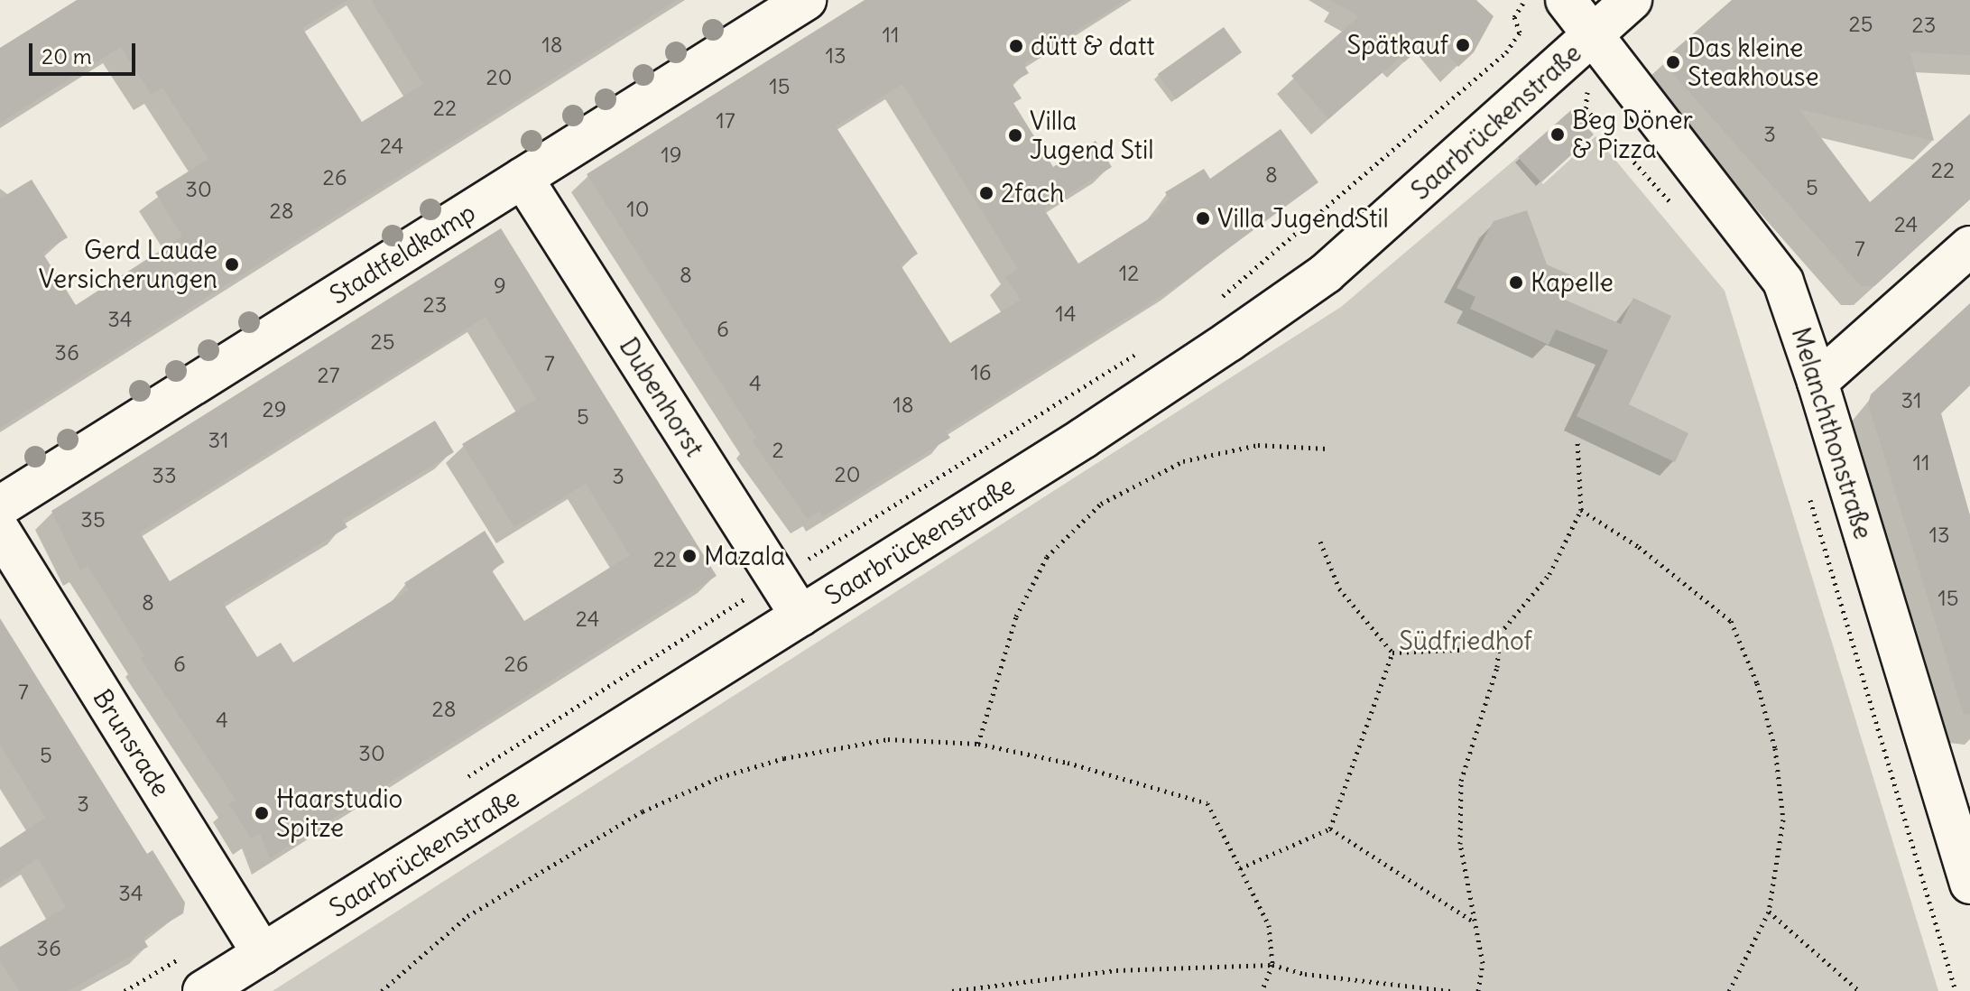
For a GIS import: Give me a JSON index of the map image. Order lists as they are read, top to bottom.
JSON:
{
  "streets": {
    "street": [
      "Saarbrückenstraße",
      "Stadtfeldkamp",
      "Dubenhorst",
      "Melanchthonstraße",
      "Brunsrade"
    ]
  },
  "crossings": [
    ["Saarbrückenstraße", "Dubenhorst"],
    ["Saarbrückenstraße", "Melanchthonstraße"],
    ["Saarbrückenstraße", "Brunsrade"],
    ["Stadtfeldkamp", "Dubenhorst"]
  ],
  "parks": ["Südfriedhof"],
  "places": [
    "Spätkauf",
    "dütt & datt",
    "Das kleine Steakhouse",
    "Beg Döner & Pizza",
    "Villa Jugend Stil",
    "2fach",
    "Villa JugendStil",
    "Gerd Laude Versicherungen",
    "Kapelle",
    "Mazala",
    "Haarstudio Spitze"
  ],
  "house_numbers": [
    "25",
    "23",
    "11",
    "18",
    "13",
    "20",
    "15",
    "22",
    "17",
    "3",
    "24",
    "19",
    "22",
    "8",
    "26",
    "5",
    "30",
    "10",
    "28",
    "24",
    "7",
    "12",
    "8",
    "9",
    "23",
    "14",
    "34",
    "6",
    "25",
    "36",
    "7",
    "16",
    "27",
    "4",
    "31",
    "18",
    "29",
    "5",
    "31",
    "2",
    "11",
    "20",
    "33",
    "3",
    "35",
    "13",
    "22",
    "15",
    "8",
    "24",
    "6",
    "26",
    "7",
    "28",
    "4",
    "30",
    "5",
    "3",
    "34",
    "36"
  ],
  "scale_bar": "20 m"
}
